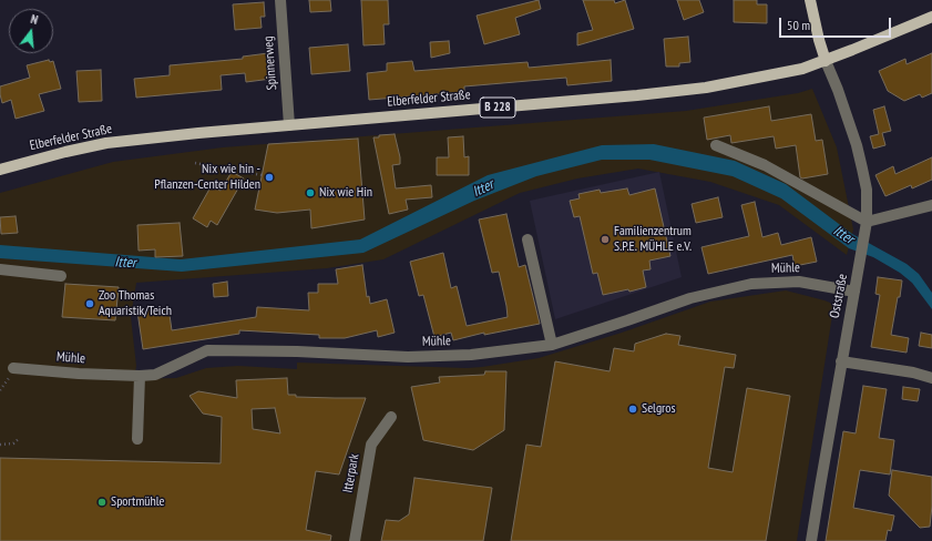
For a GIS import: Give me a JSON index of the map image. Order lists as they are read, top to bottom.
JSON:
{
  "streets": {
    "main road": ["Elberfelder Straße", "B 228"],
    "street": [
      "Spinnerweg",
      "Mühle",
      "Oststraße",
      "Itterpark"
    ]
  },
  "crossings": [
    ["Spinnerweg", "Elberfelder Straße"],
    ["Elberfelder Straße", "Oststraße"],
    ["Mühle", "Oststraße"]
  ],
  "water": ["Itter"],
  "places": [
    "Nix wie hin - Pflanzen-Center Hilden",
    "Nix wie Hin",
    "Familienzentrum S.P.E. MÜHLE e.V.",
    "Zoo Thomas Aquaristik/Teich",
    "Selgros",
    "Sportmühle"
  ],
  "scale_bar": "50 m",
  "north": "top"
}
